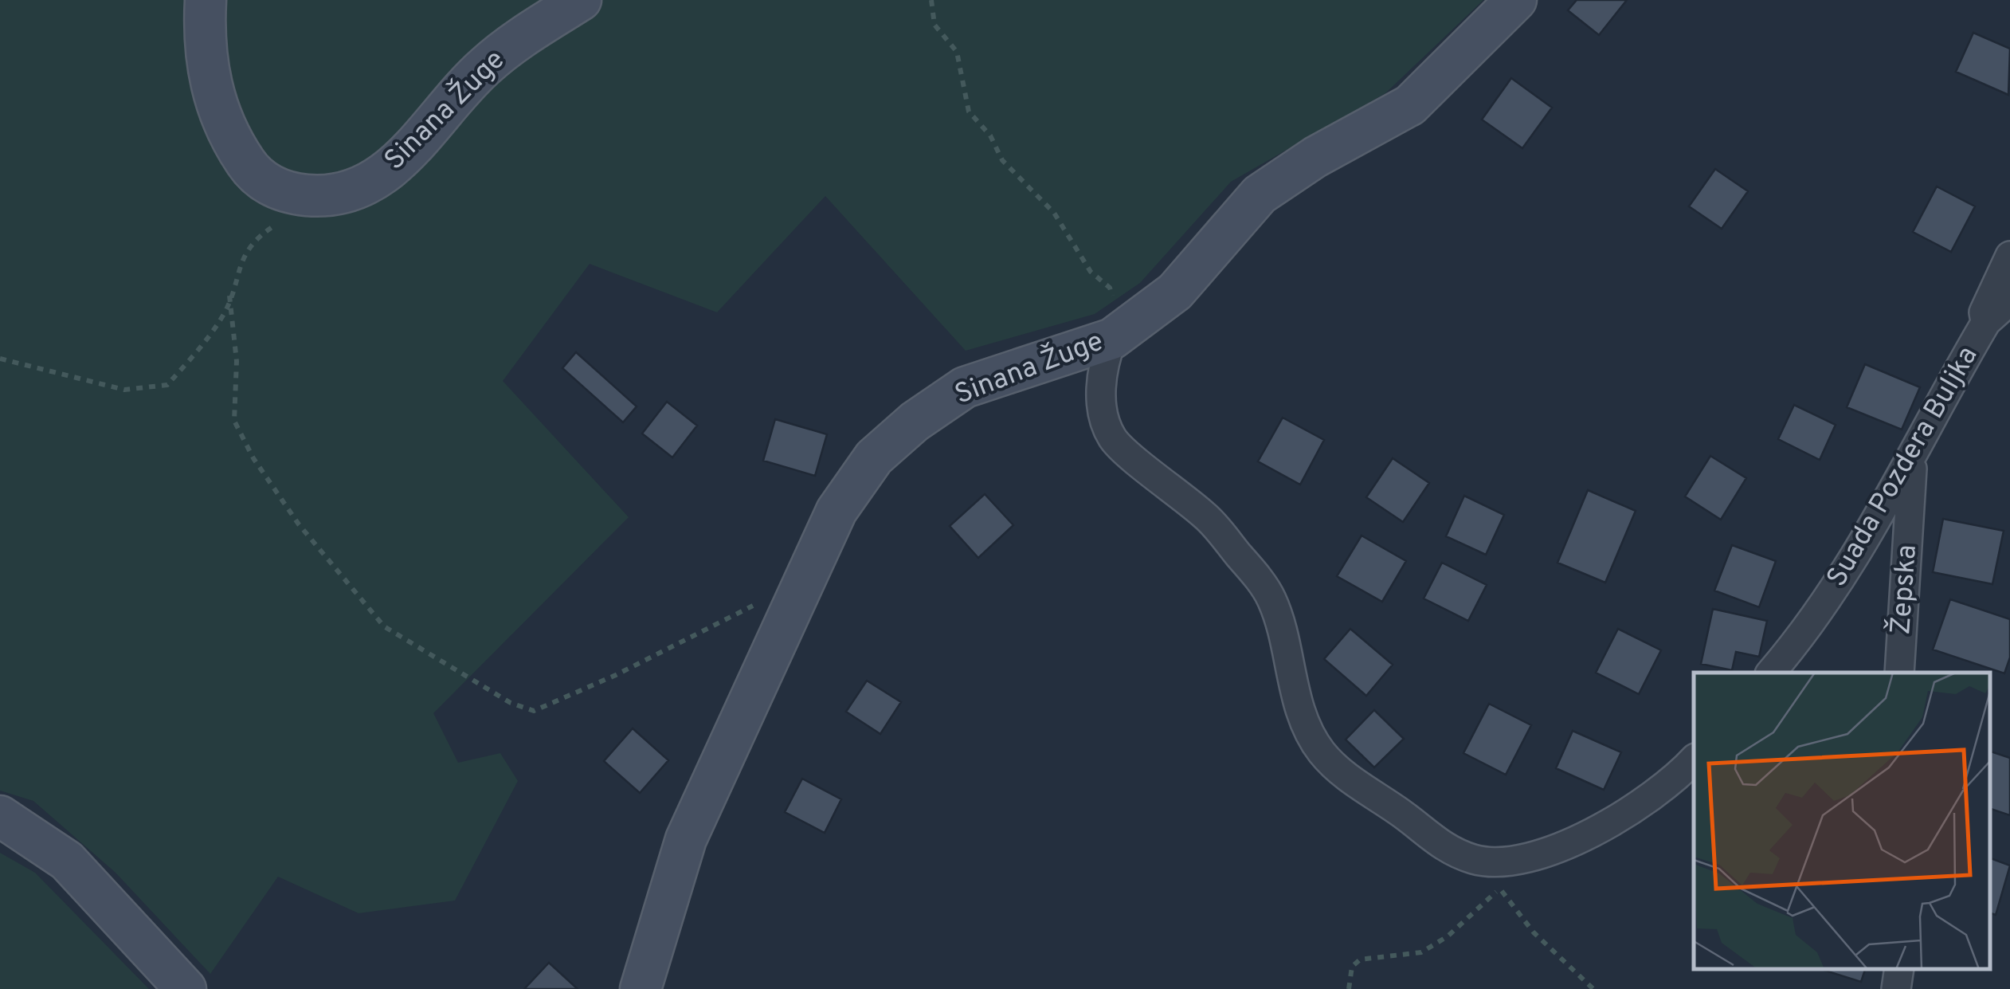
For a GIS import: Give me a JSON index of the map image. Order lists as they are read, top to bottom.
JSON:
{
  "streets": {
    "main road": ["Sinana Žuge"],
    "street": ["Suada Pozdera Buljka", "Žepska"]
  },
  "crossings": [
    ["Suada Pozdera Buljka", "Žepska"]
  ]
}
